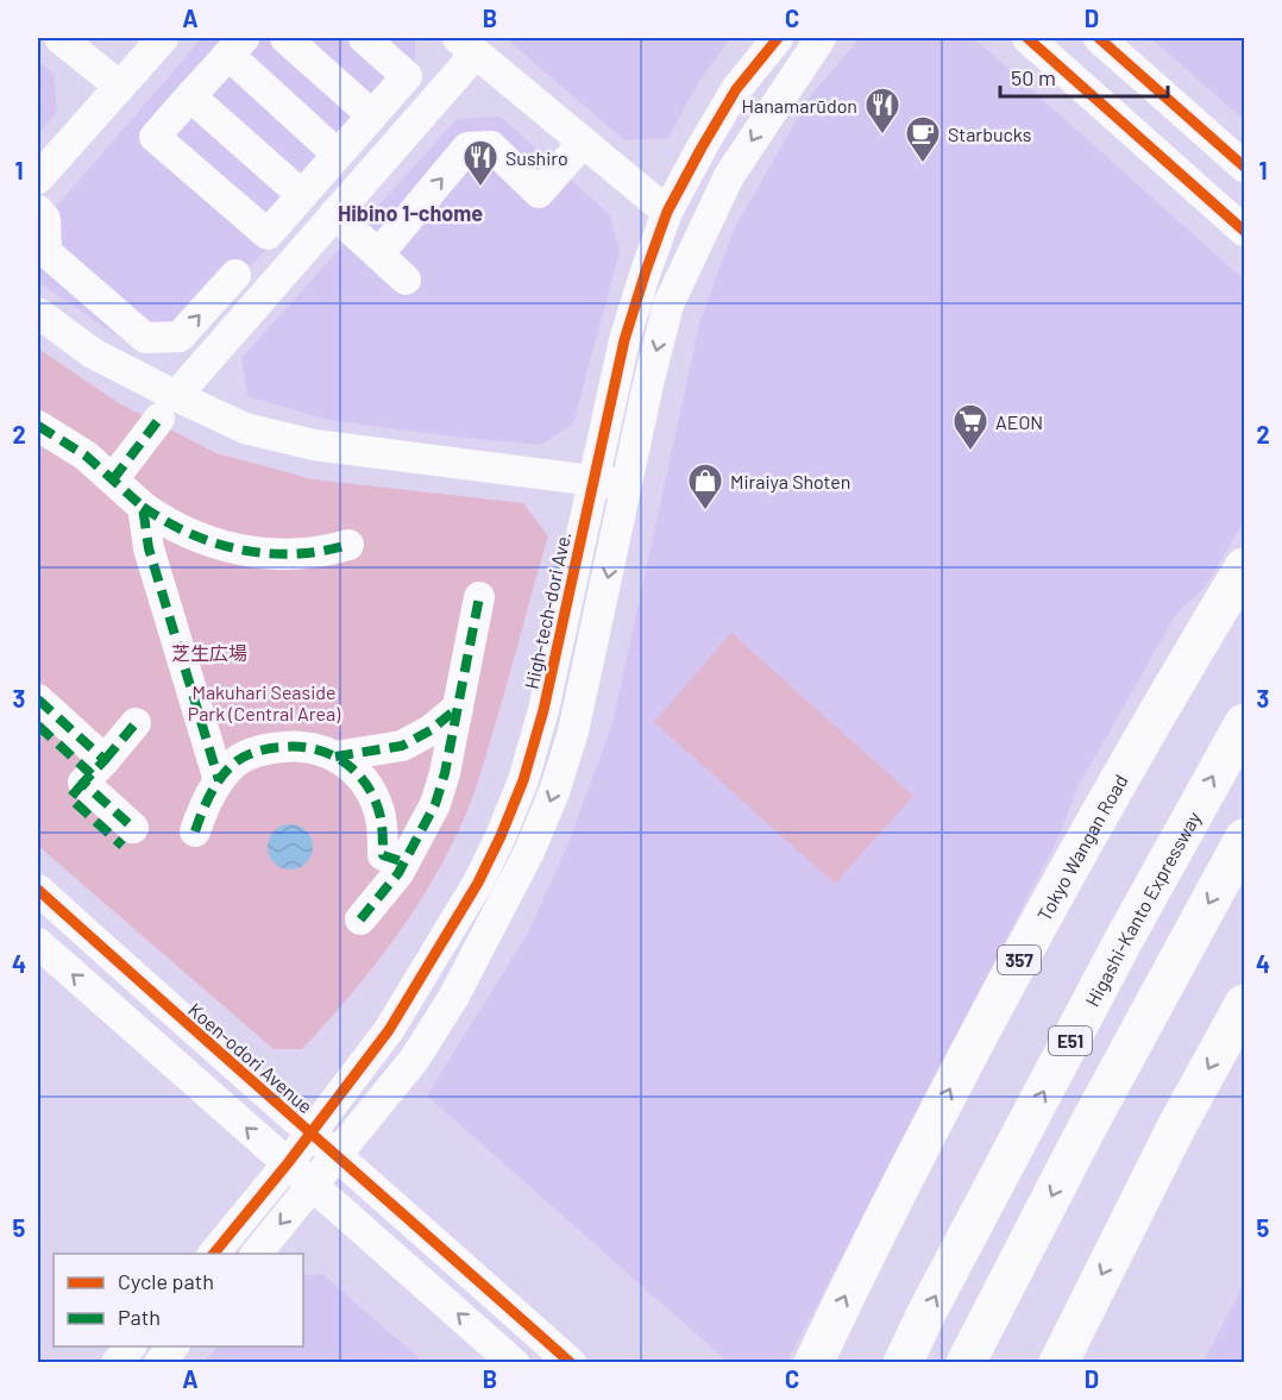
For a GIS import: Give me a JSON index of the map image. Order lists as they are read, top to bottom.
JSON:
{
  "streets": {
    "highway": [
      "Tokyo Wangan Road",
      "Higashi-Kanto Expressway",
      "357",
      "E51"
    ],
    "street": ["High-tech-dori Ave.", "Koen-odori Avenue"]
  },
  "crossings": [
    ["High-tech-dori Ave.", "Koen-odori Avenue"]
  ],
  "districts": ["Hibino 1-chome"],
  "parks": ["芝生広場", "Makuhari Seaside Park (Central Area)"],
  "places": {
    "restaurant": ["Hanamarūdon", "Sushiro"],
    "cafe": ["Starbucks"],
    "supermarket": ["AEON"],
    "shop": ["Miraiya Shoten"]
  },
  "legend": ["Cycle path", "Path"],
  "scale_bar": "50 m",
  "grid": {
    "columns": [
      "A",
      "B",
      "C",
      "D"
    ],
    "rows": [
      "1",
      "2",
      "3",
      "4",
      "5"
    ]
  }
}
